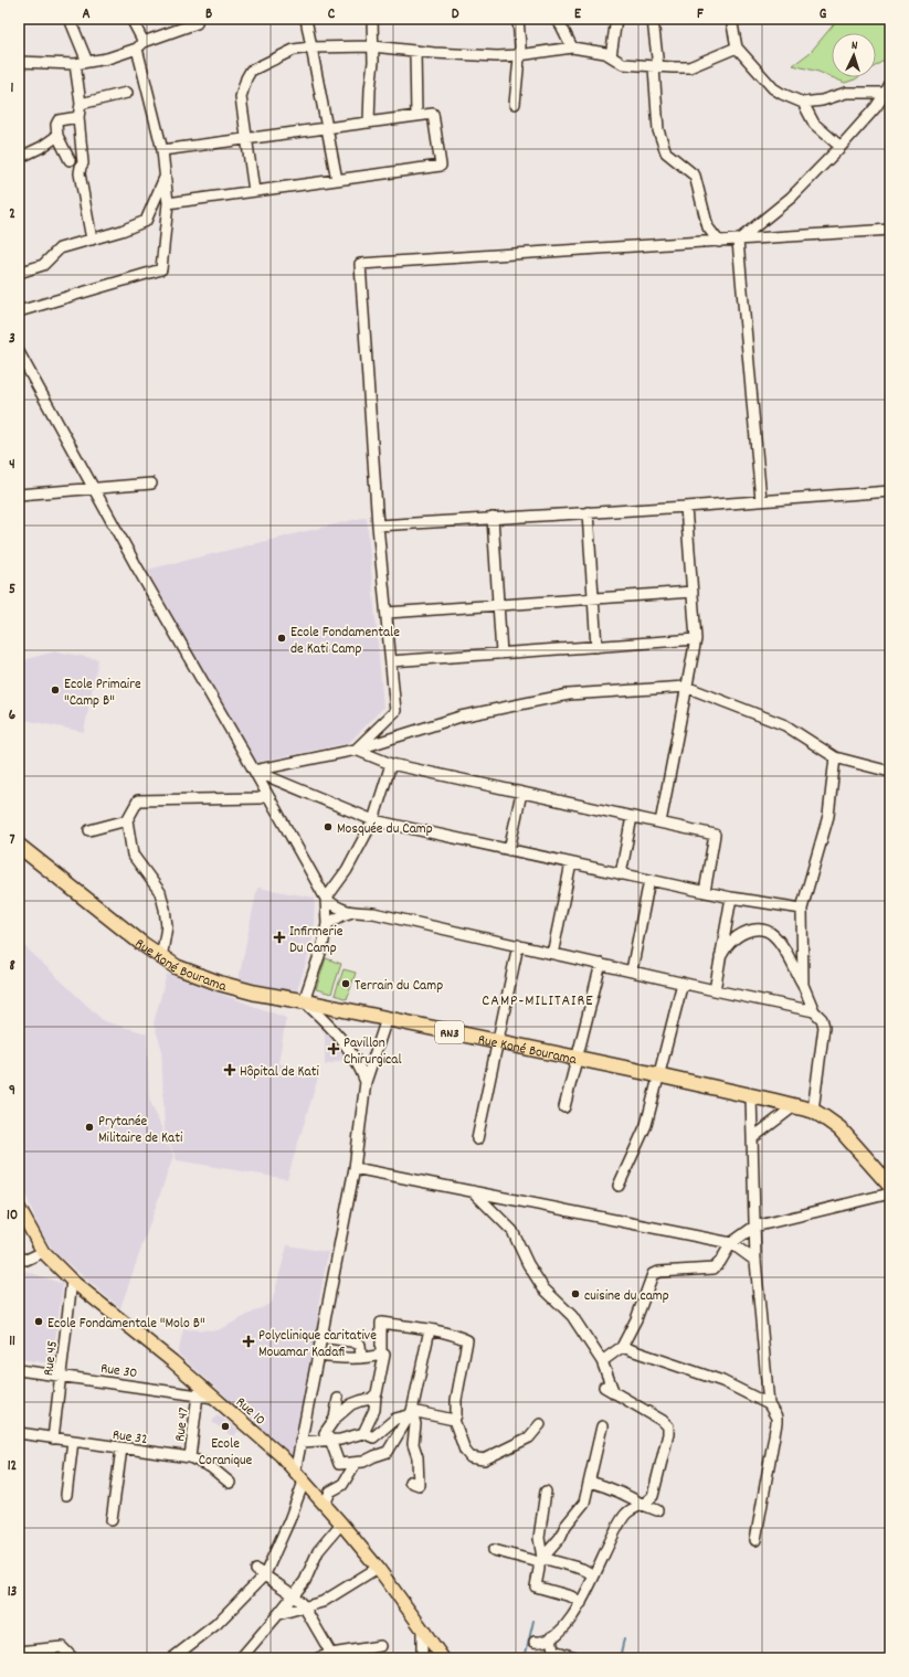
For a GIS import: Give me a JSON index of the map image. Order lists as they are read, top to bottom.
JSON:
{
  "streets": {
    "highway": ["Rue Koné Bourama", "RN3"],
    "main road": ["Rue 10"],
    "street": [
      "Rue 45",
      "Rue 30",
      "Rue 47",
      "Rue 32"
    ]
  },
  "crossings": [
    ["Rue 45", "Rue 30"],
    ["Rue 45", "Rue 10"],
    ["Rue 45", "Rue 32"],
    ["Rue 30", "Rue 10"],
    ["Rue 30", "Rue 47"],
    ["Rue 47", "Rue 32"]
  ],
  "districts": ["CAMP-MILITAIRE"],
  "places": {
    "other": [
      "Ecole Fondamentale de Kati Camp",
      "Ecole Primaire \"Camp B\"",
      "Mosquée du Camp",
      "Terrain du Camp",
      "Prytanée Militaire de Kati",
      "cuisine du camp",
      "Ecole Fondamentale \"Molo B\"",
      "Ecole Coranique"
    ],
    "health": [
      "Infirmerie Du Camp",
      "Pavillon Chirurgical",
      "Hôpital de Kati",
      "Polyclinique caritative Mouamar Kadafi"
    ]
  },
  "north": "top",
  "grid": {
    "columns": [
      "A",
      "B",
      "C",
      "D",
      "E",
      "F",
      "G"
    ],
    "rows": [
      "1",
      "2",
      "3",
      "4",
      "5",
      "6",
      "7",
      "8",
      "9",
      "10",
      "11",
      "12",
      "13"
    ]
  }
}
